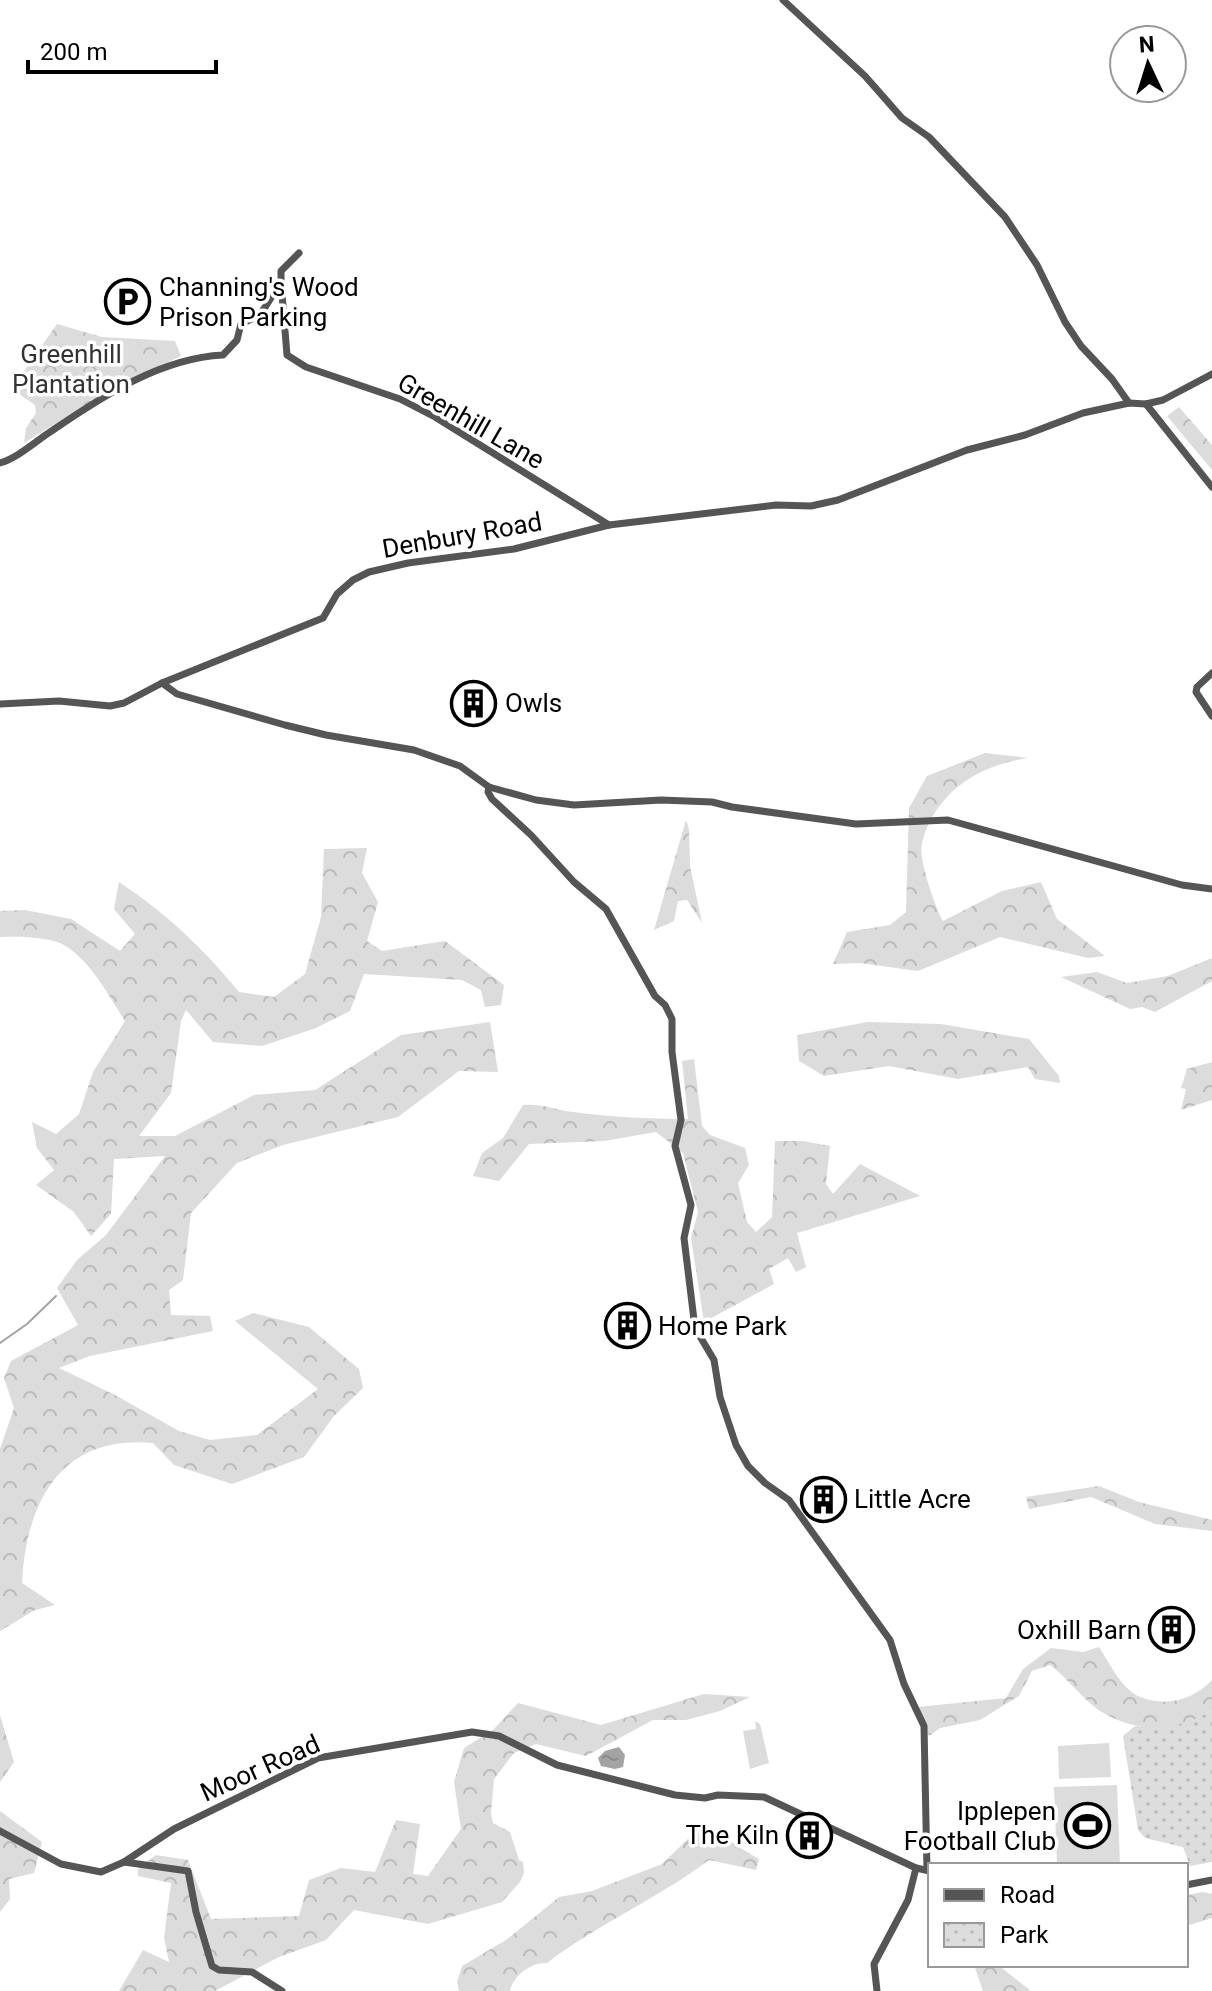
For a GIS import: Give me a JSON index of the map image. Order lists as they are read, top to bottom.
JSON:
{
  "streets": {
    "street": ["Greenhill Lane", "Denbury Road", "Moor Road"]
  },
  "crossings": [
    ["Greenhill Lane", "Denbury Road"]
  ],
  "parks": ["Greenhill Plantation"],
  "places": {
    "parking": ["Channing's Wood Prison Parking"],
    "building": [
      "Owls",
      "Home Park",
      "Little Acre",
      "Oxhill Barn",
      "The Kiln"
    ],
    "sports": ["Ipplepen Football Club"]
  },
  "legend": ["Road", "Park"],
  "scale_bar": "200 m",
  "north": "top"
}
